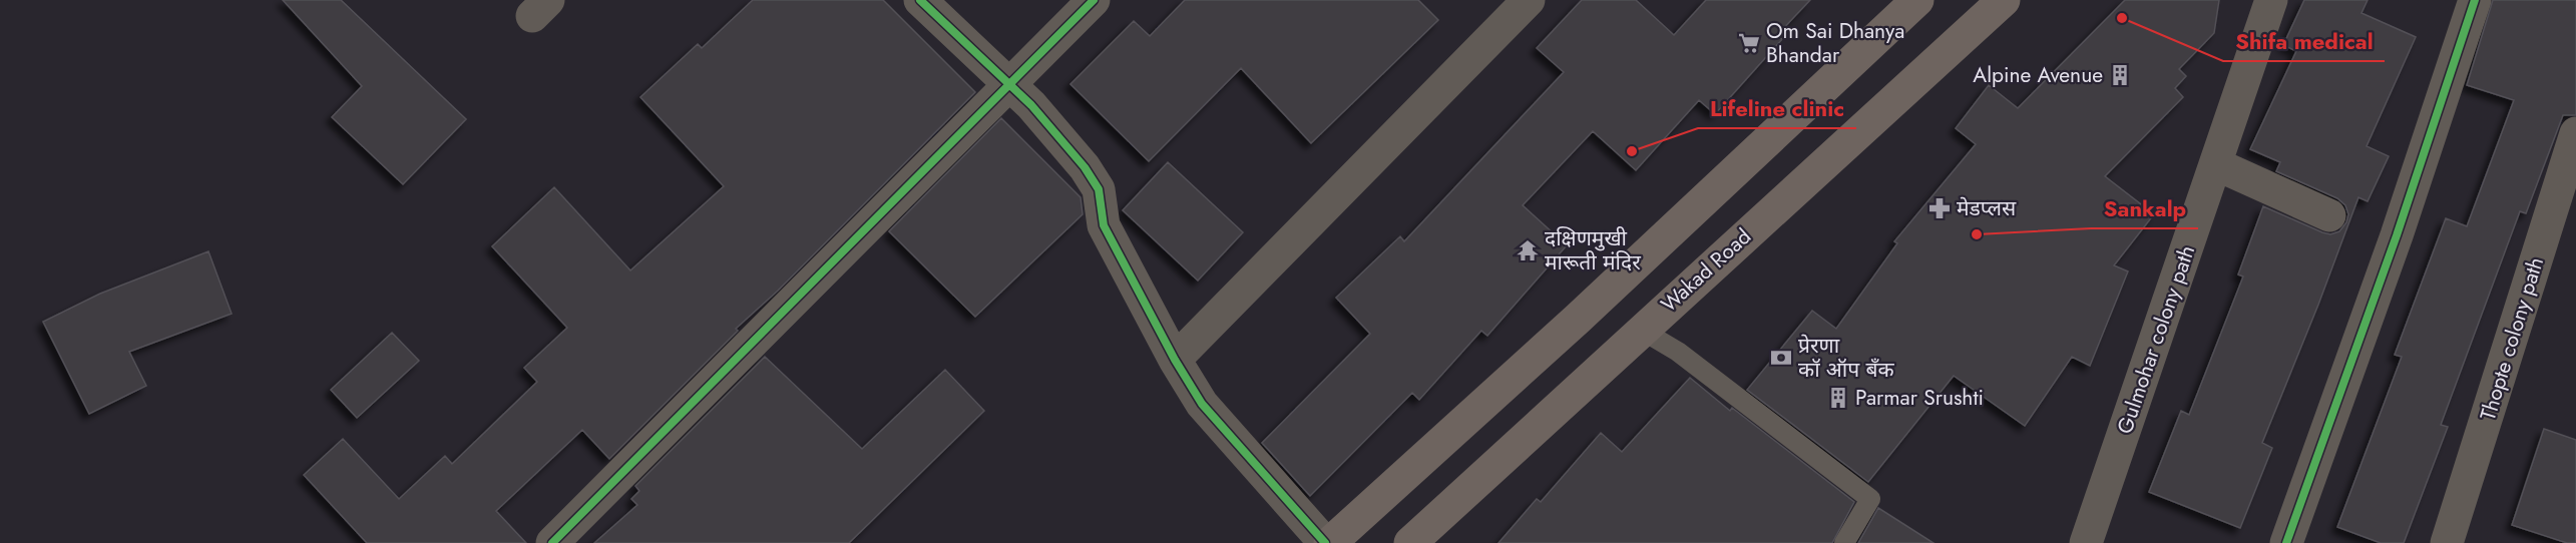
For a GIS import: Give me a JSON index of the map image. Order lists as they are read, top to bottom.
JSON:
{
  "streets": {
    "main road": ["Wakad Road"],
    "street": ["Thopte colony path", "Gulmohar colony path"]
  },
  "places": {
    "other": ["Shifa medical", "Lifeline clinic", "Sankalp"],
    "supermarket": ["Om Sai Dhanya Bhandar"],
    "building": ["Alpine Avenue", "Parmar Srushti"],
    "pharmacy": ["मेडप्लस"],
    "temple": ["दक्षिणमुखी मारूती मंदिर"],
    "bank": ["प्रेरणा कॉ ऑप बँक"]
  }
}
